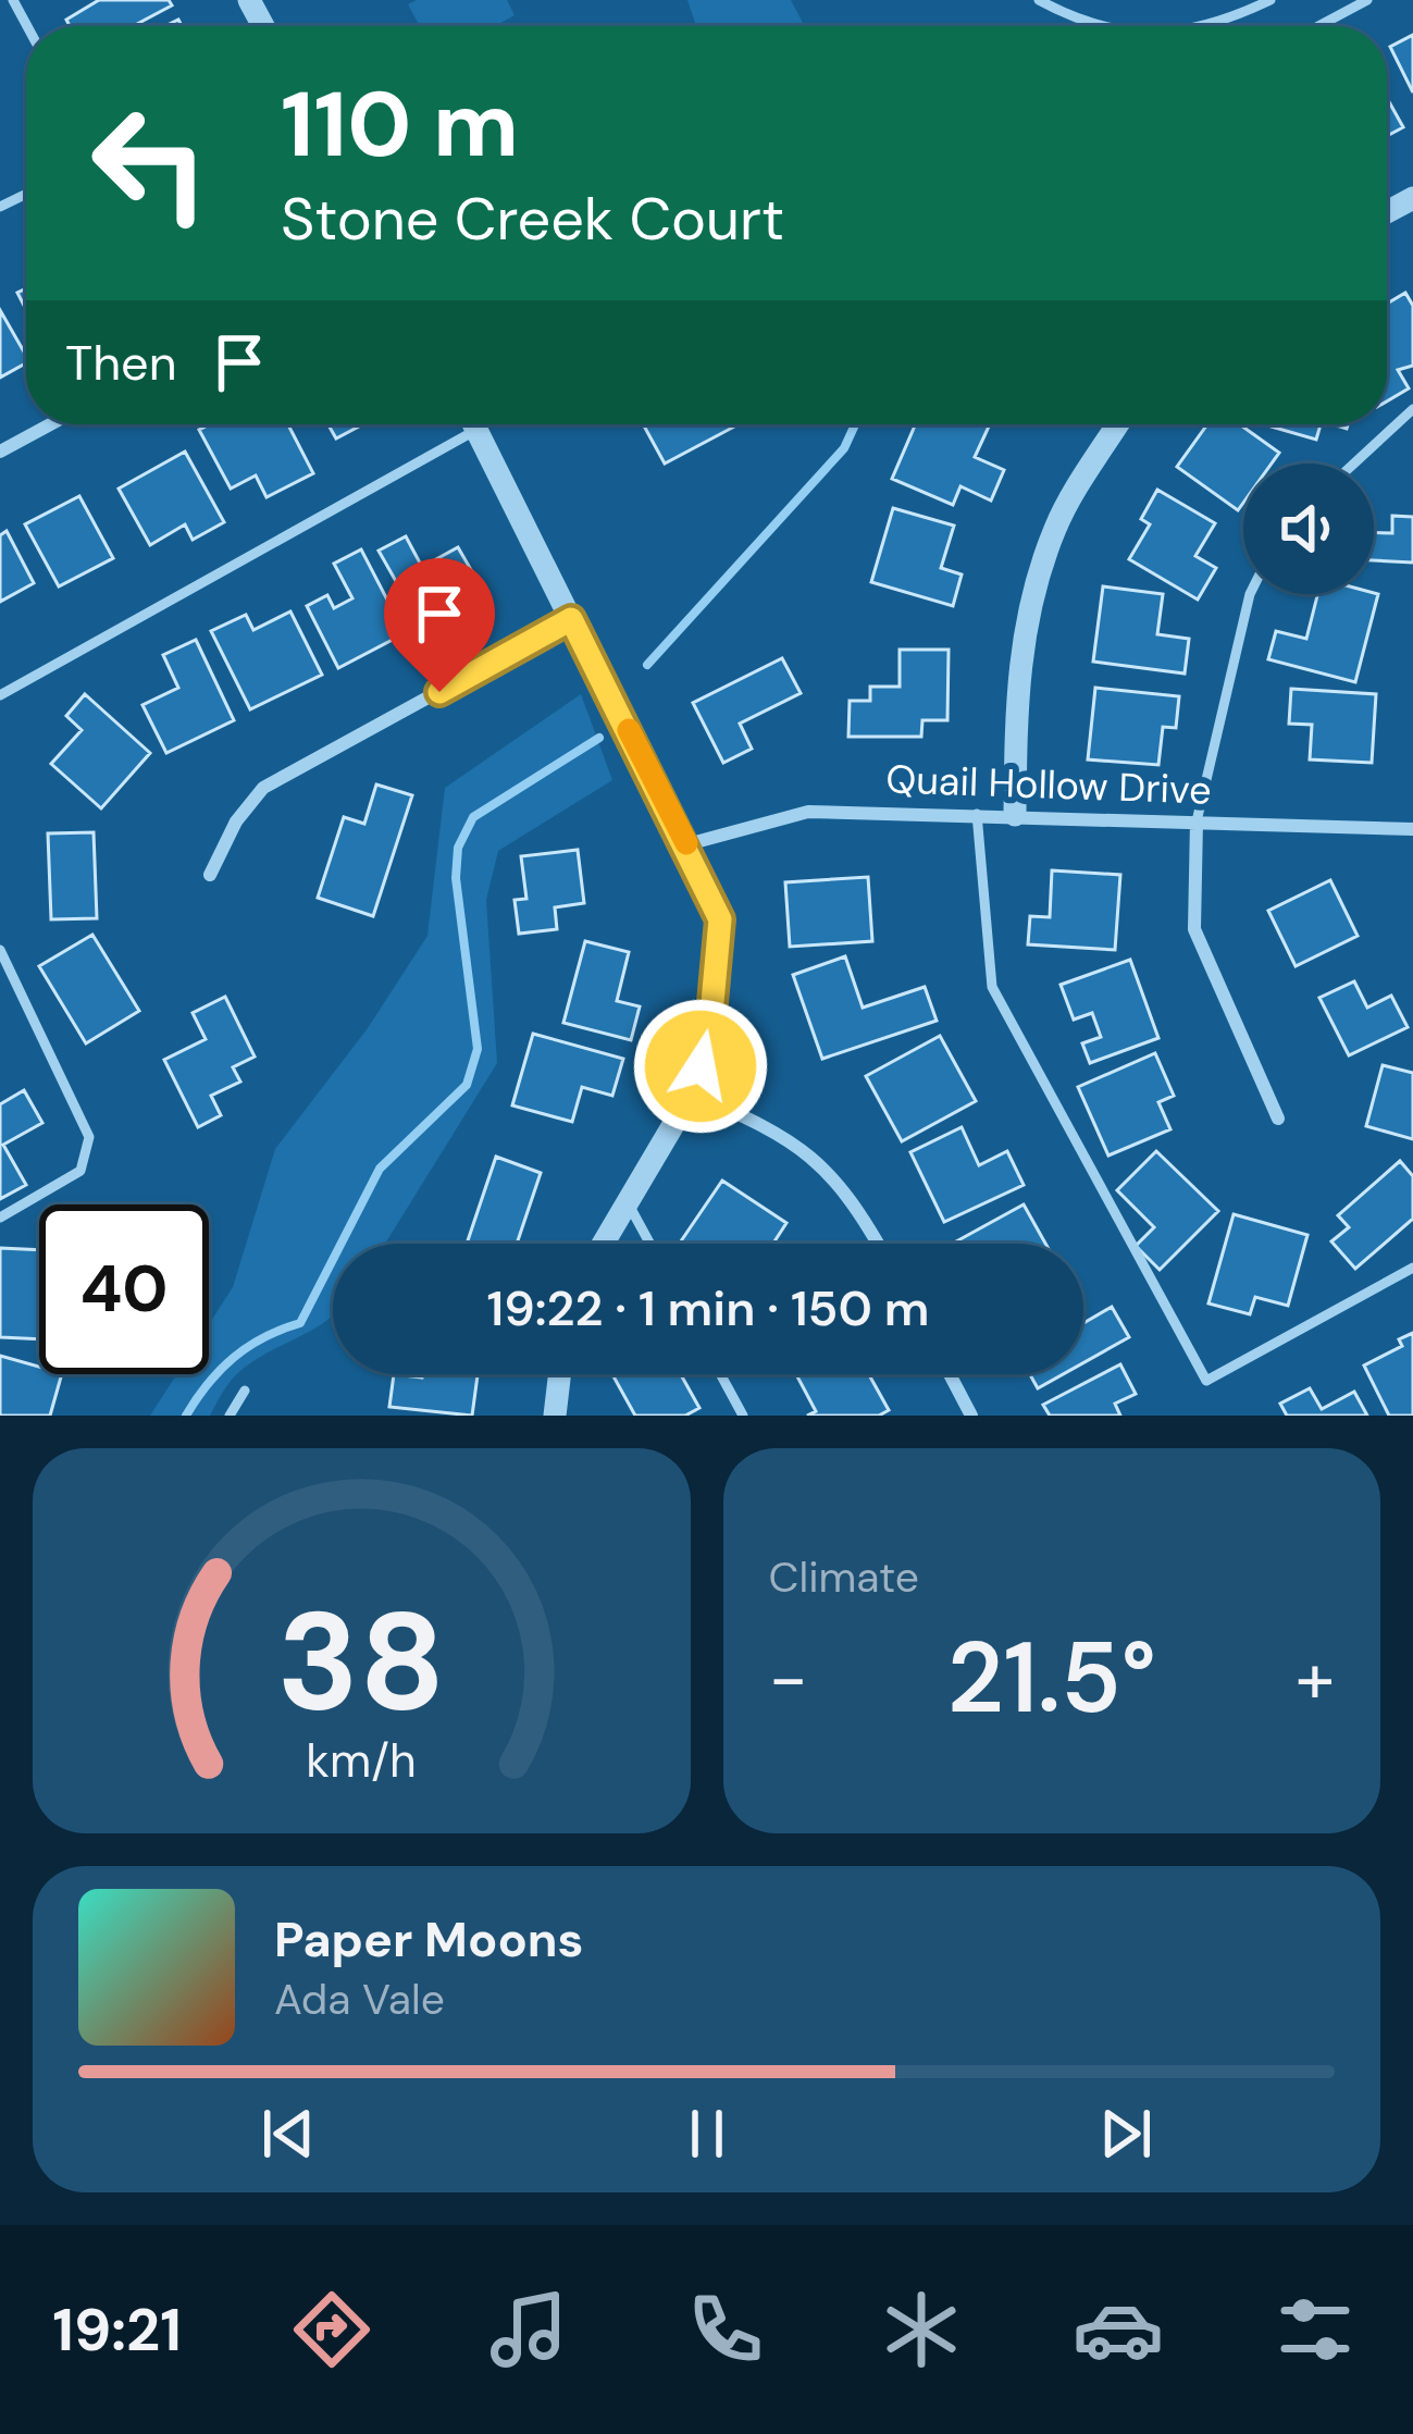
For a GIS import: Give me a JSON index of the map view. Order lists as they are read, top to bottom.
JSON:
{
  "streets": {
    "street": ["Quail Hollow Drive"]
  },
  "page": {
    "turn": ["110 m", "Stone Creek Court"],
    "then": "Then",
    "limit": "40",
    "trip": "19:22 · 1 min · 150 m",
    "tile": "Climate",
    "heat": ["−", "21.5°", "+"],
    "song": ["Paper Moons", "Ada Vale"],
    "tabs": "19:21",
    "gauge": ["38", "km/h"]
  }
}
